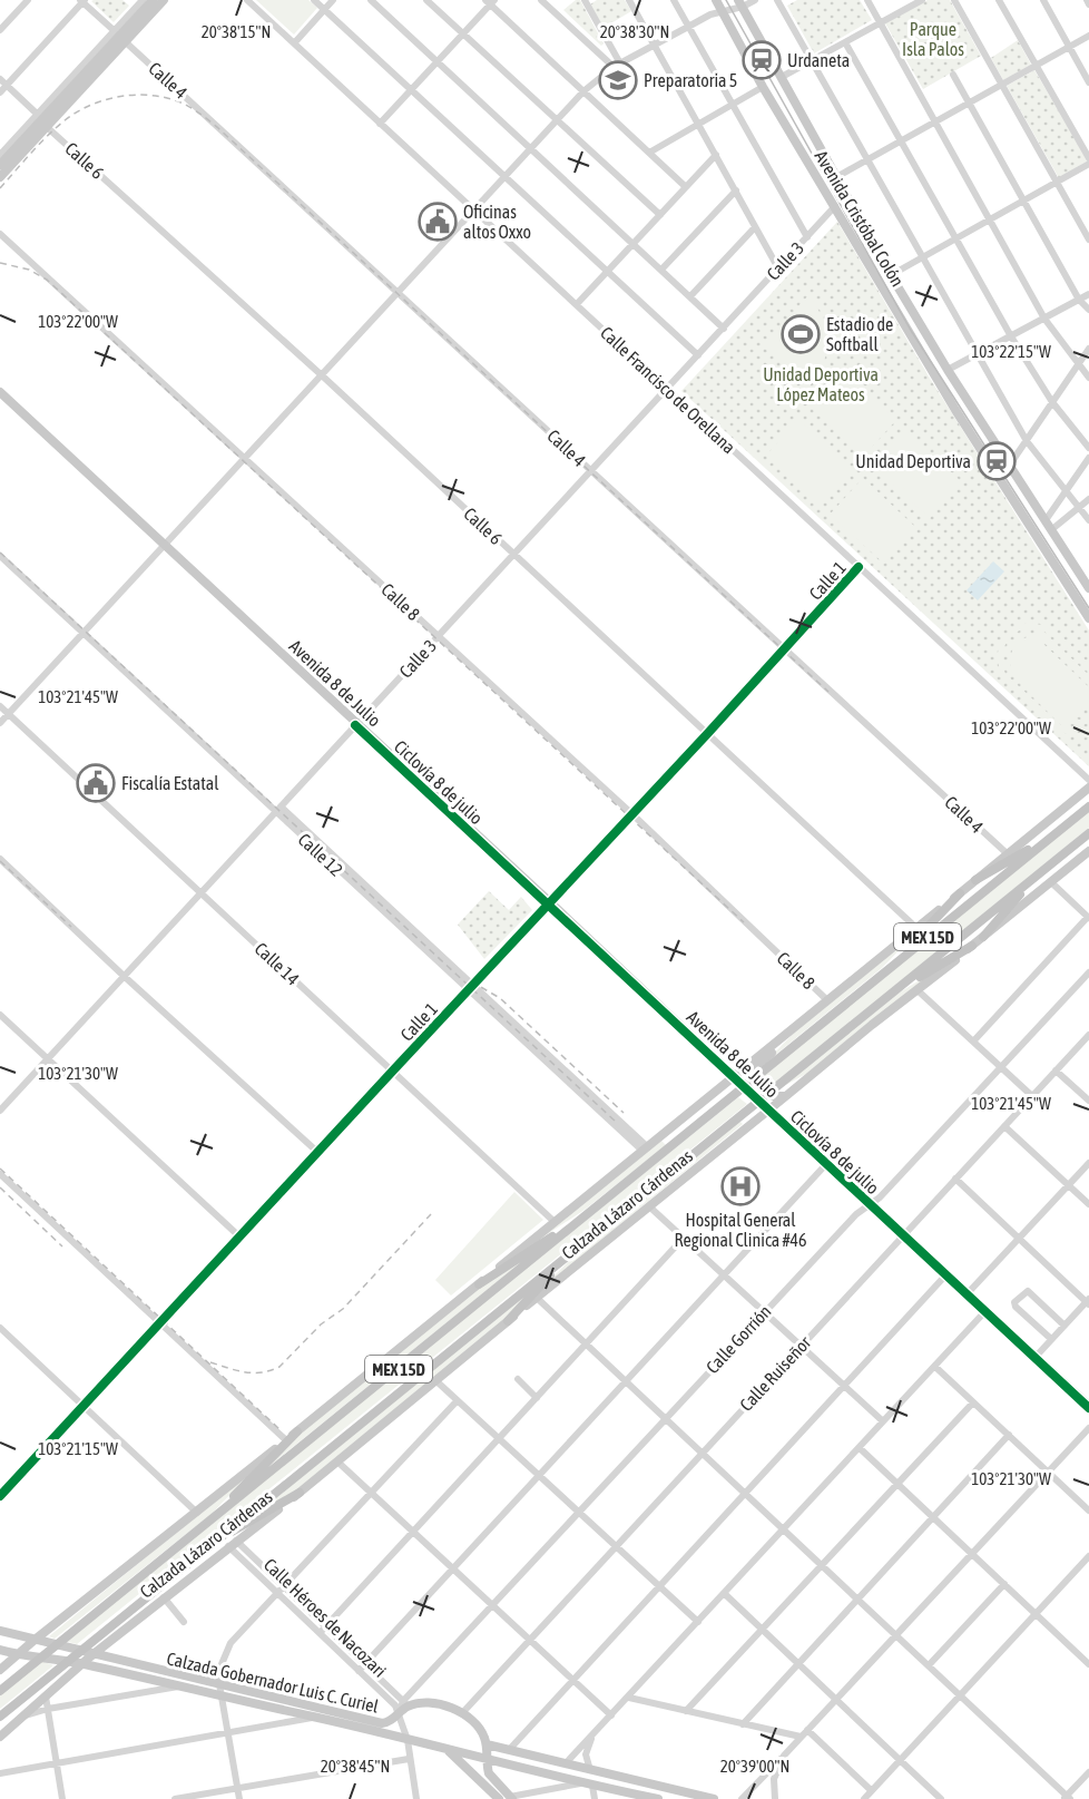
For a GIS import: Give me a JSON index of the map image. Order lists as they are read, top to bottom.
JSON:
{
  "streets": {
    "highway": ["MEX 15D", "Calzada Lázaro Cárdenas"],
    "main road": ["Avenida Cristóbal Colón", "Avenida 8 de Julio", "Calzada Gobernador Luis C. Curiel"],
    "street": [
      "Calle 4",
      "Calle 6",
      "Calle 3",
      "Calle Francisco de Orellana",
      "Calle 1",
      "Calle 8",
      "Calle 12",
      "Calle 14",
      "Calle Gorrión",
      "Calle Ruiseñor",
      "Calle Héroes de Nacozari"
    ],
    "cycle path": ["Ciclovía 8 de julio"]
  },
  "crossings": [
    ["Calle 4", "Calle 3"],
    ["Calle 4", "Calle 1"],
    ["Calle 4", "Calzada Lázaro Cárdenas"],
    ["Calle 6", "Calle 3"],
    ["Calle 6", "Calle 1"],
    ["Calle 6", "Calzada Lázaro Cárdenas"],
    ["Avenida Cristóbal Colón", "Calle 3"],
    ["Calle 3", "Calle Francisco de Orellana"],
    ["Calle 3", "Calle 8"],
    ["Calle 3", "Avenida 8 de Julio"],
    ["Calle 3", "Calle 12"],
    ["Calle 3", "Calle 14"],
    ["Calle Francisco de Orellana", "Calle 1"],
    ["Calle 1", "Calle 8"],
    ["Calle 1", "Avenida 8 de Julio"],
    ["Calle 1", "Calle 12"],
    ["Calle 1", "Calle 14"],
    ["Calle 8", "Calzada Lázaro Cárdenas"],
    ["Avenida 8 de Julio", "Calzada Lázaro Cárdenas"],
    ["Avenida 8 de Julio", "Calle Gorrión"],
    ["Avenida 8 de Julio", "Calle Ruiseñor"],
    ["Calle 12", "Calzada Lázaro Cárdenas"],
    ["Calle 14", "Calzada Lázaro Cárdenas"],
    ["Calzada Lázaro Cárdenas", "Calle Héroes de Nacozari"],
    ["Calzada Lázaro Cárdenas", "Calzada Gobernador Luis C. Curiel"],
    ["Calle Gorrión", "Calle Héroes de Nacozari"],
    ["Calle Gorrión", "Calzada Gobernador Luis C. Curiel"],
    ["Calle Héroes de Nacozari", "Calzada Gobernador Luis C. Curiel"]
  ],
  "parks": ["Parque Isla Palos", "Unidad Deportiva López Mateos"],
  "places": {
    "station": ["Urdaneta", "Unidad Deportiva"],
    "school or university": ["Preparatoria 5"],
    "public building": ["Oficinas altos Oxxo", "Fiscalía Estatal"],
    "sports": ["Estadio de Softball"],
    "hospital": ["Hospital General Regional Clinica #46"]
  },
  "coordinates": [
    "20°38'30\"N",
    "20°38'15\"N",
    "103°22'00\"W",
    "103°22'15\"W",
    "103°21'45\"W",
    "103°21'30\"W",
    "103°21'15\"W",
    "20°38'45\"N",
    "20°39'00\"N"
  ]
}
